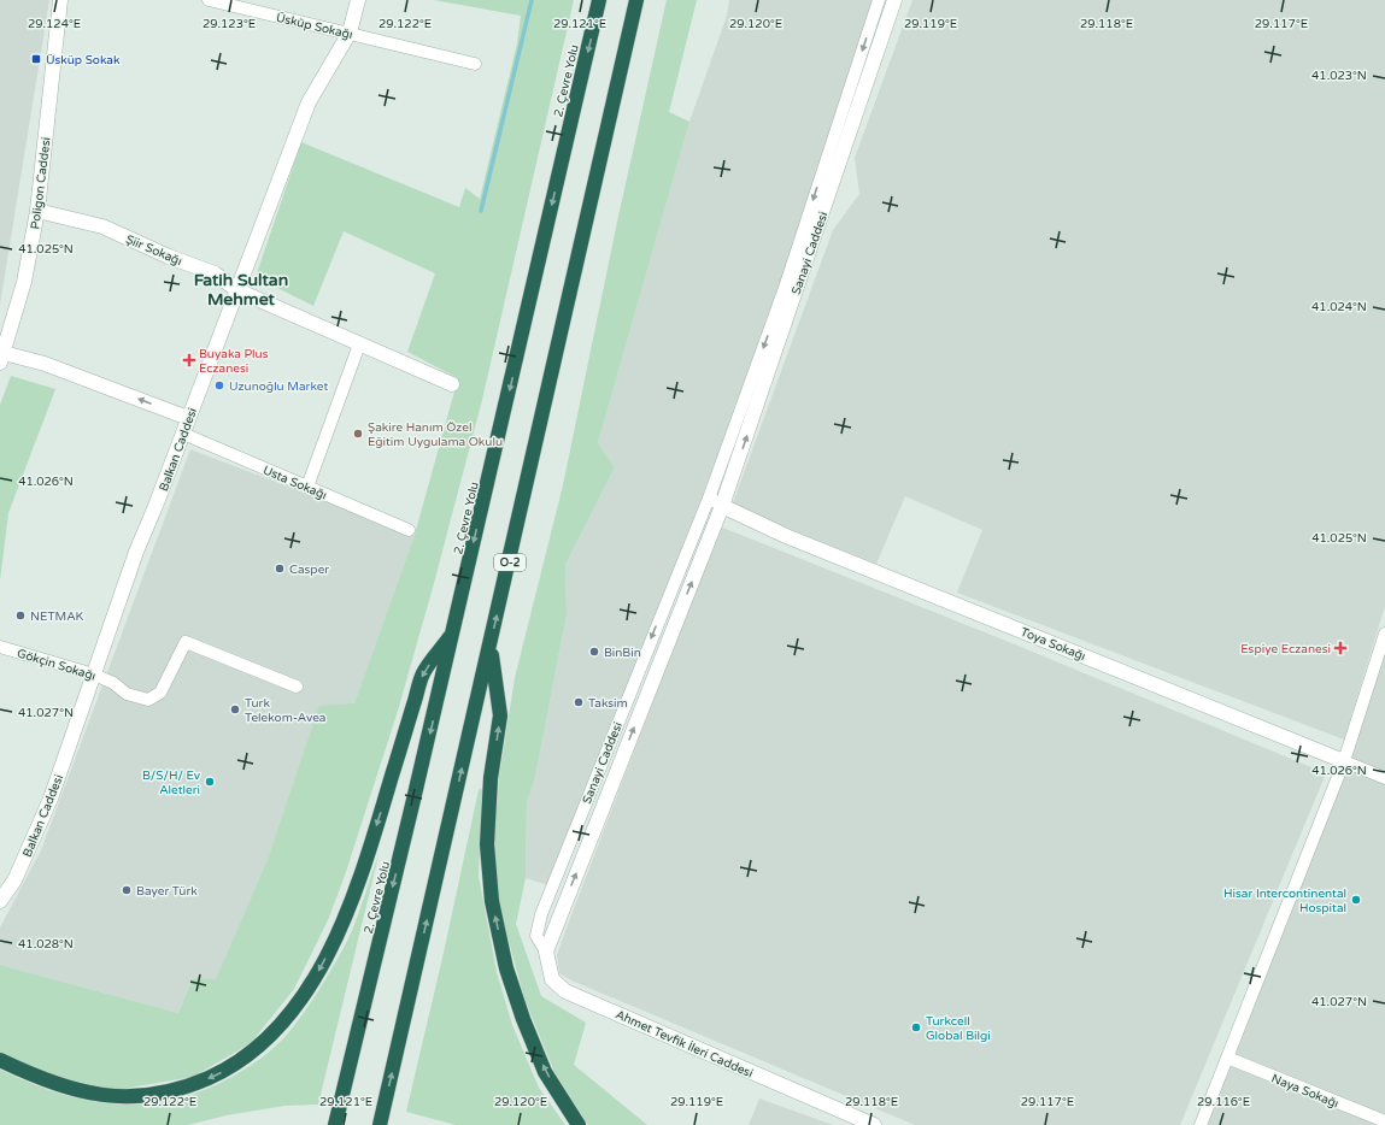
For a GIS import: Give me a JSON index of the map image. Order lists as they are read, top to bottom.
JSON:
{
  "streets": {
    "highway": ["2. Çevre Yolu", "O-2"],
    "street": [
      "Üsküp Sokağı",
      "Poligon Caddesi",
      "Şiir Sokağı",
      "Sanayi Caddesi",
      "Balkan Caddesi",
      "Usta Sokağı",
      "Toya Sokağı",
      "Gökçin Sokağı",
      "Ahmet Tevfik İleri Caddesi",
      "Naya Sokağı"
    ]
  },
  "crossings": [
    ["Üsküp Sokağı", "Balkan Caddesi"],
    ["Poligon Caddesi", "Şiir Sokağı"],
    ["Şiir Sokağı", "Balkan Caddesi"],
    ["Sanayi Caddesi", "Toya Sokağı"],
    ["Sanayi Caddesi", "Ahmet Tevfik İleri Caddesi"],
    ["Balkan Caddesi", "Usta Sokağı"],
    ["Balkan Caddesi", "Gökçin Sokağı"]
  ],
  "districts": ["Fatih Sultan Mehmet"],
  "places": {
    "transit": ["Üsküp Sokak"],
    "health": ["Buyaka Plus Eczanesi", "Espiye Eczanesi"],
    "other": [
      "Uzunoğlu Market",
      "Şakire Hanım Özel Eğitim Uygulama Okulu",
      "Casper",
      "NETMAK",
      "BinBin",
      "Taksim",
      "Turk Telekom-Avea",
      "B/S/H/ Ev Aletleri",
      "Bayer Türk",
      "Hisar Intercontinental Hospital",
      "Turkcell Global Bilgi"
    ]
  },
  "coordinates": [
    "29.124°E",
    "29.123°E",
    "29.122°E",
    "29.121°E",
    "29.120°E",
    "29.119°E",
    "29.118°E",
    "29.117°E",
    "41.023°N",
    "41.025°N",
    "41.024°N",
    "41.026°N",
    "41.027°N",
    "41.028°N",
    "29.116°E"
  ]
}
